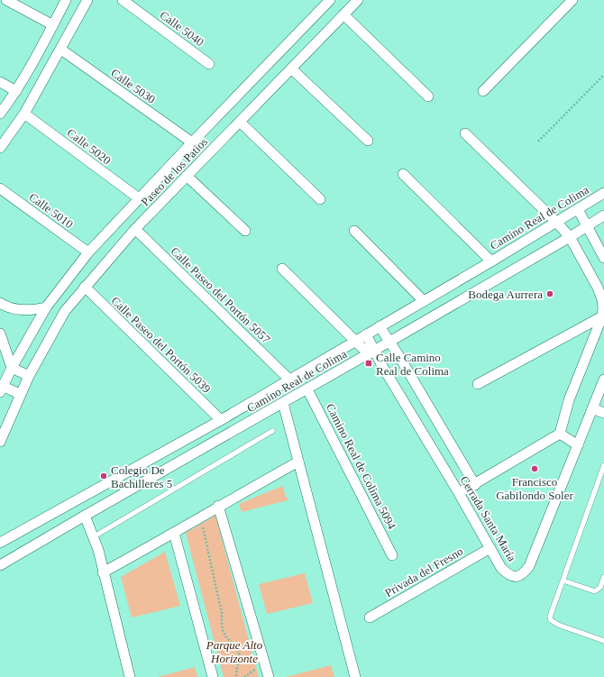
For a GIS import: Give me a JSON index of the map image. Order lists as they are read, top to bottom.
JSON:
{
  "streets": {
    "street": [
      "Calle 5040",
      "Calle 5030",
      "Calle 5020",
      "Paseo de los Patios",
      "Calle 5010",
      "Camino Real de Colima",
      "Calle Paseo del Portón 5057",
      "Calle Paseo del Portón 5039",
      "Camino Real de Colima 5094",
      "Cerrada Santa María",
      "Privada del Fresno"
    ]
  },
  "crossings": [
    ["Calle 5030", "Paseo de los Patios"],
    ["Calle 5020", "Paseo de los Patios"],
    ["Paseo de los Patios", "Calle 5010"],
    ["Paseo de los Patios", "Calle Paseo del Portón 5057"],
    ["Paseo de los Patios", "Calle Paseo del Portón 5039"],
    ["Camino Real de Colima", "Calle Paseo del Portón 5057"],
    ["Camino Real de Colima", "Calle Paseo del Portón 5039"],
    ["Camino Real de Colima", "Camino Real de Colima 5094"],
    ["Camino Real de Colima", "Cerrada Santa María"],
    ["Cerrada Santa María", "Privada del Fresno"]
  ],
  "parks": ["Parque Alto Horizonte"],
  "places": {
    "other": ["Bodega Aurrera", "Francisco Gabilondo Soler", "Colegio De Bachilleres 5"],
    "transit": ["Calle Camino Real de Colima"]
  }
}
